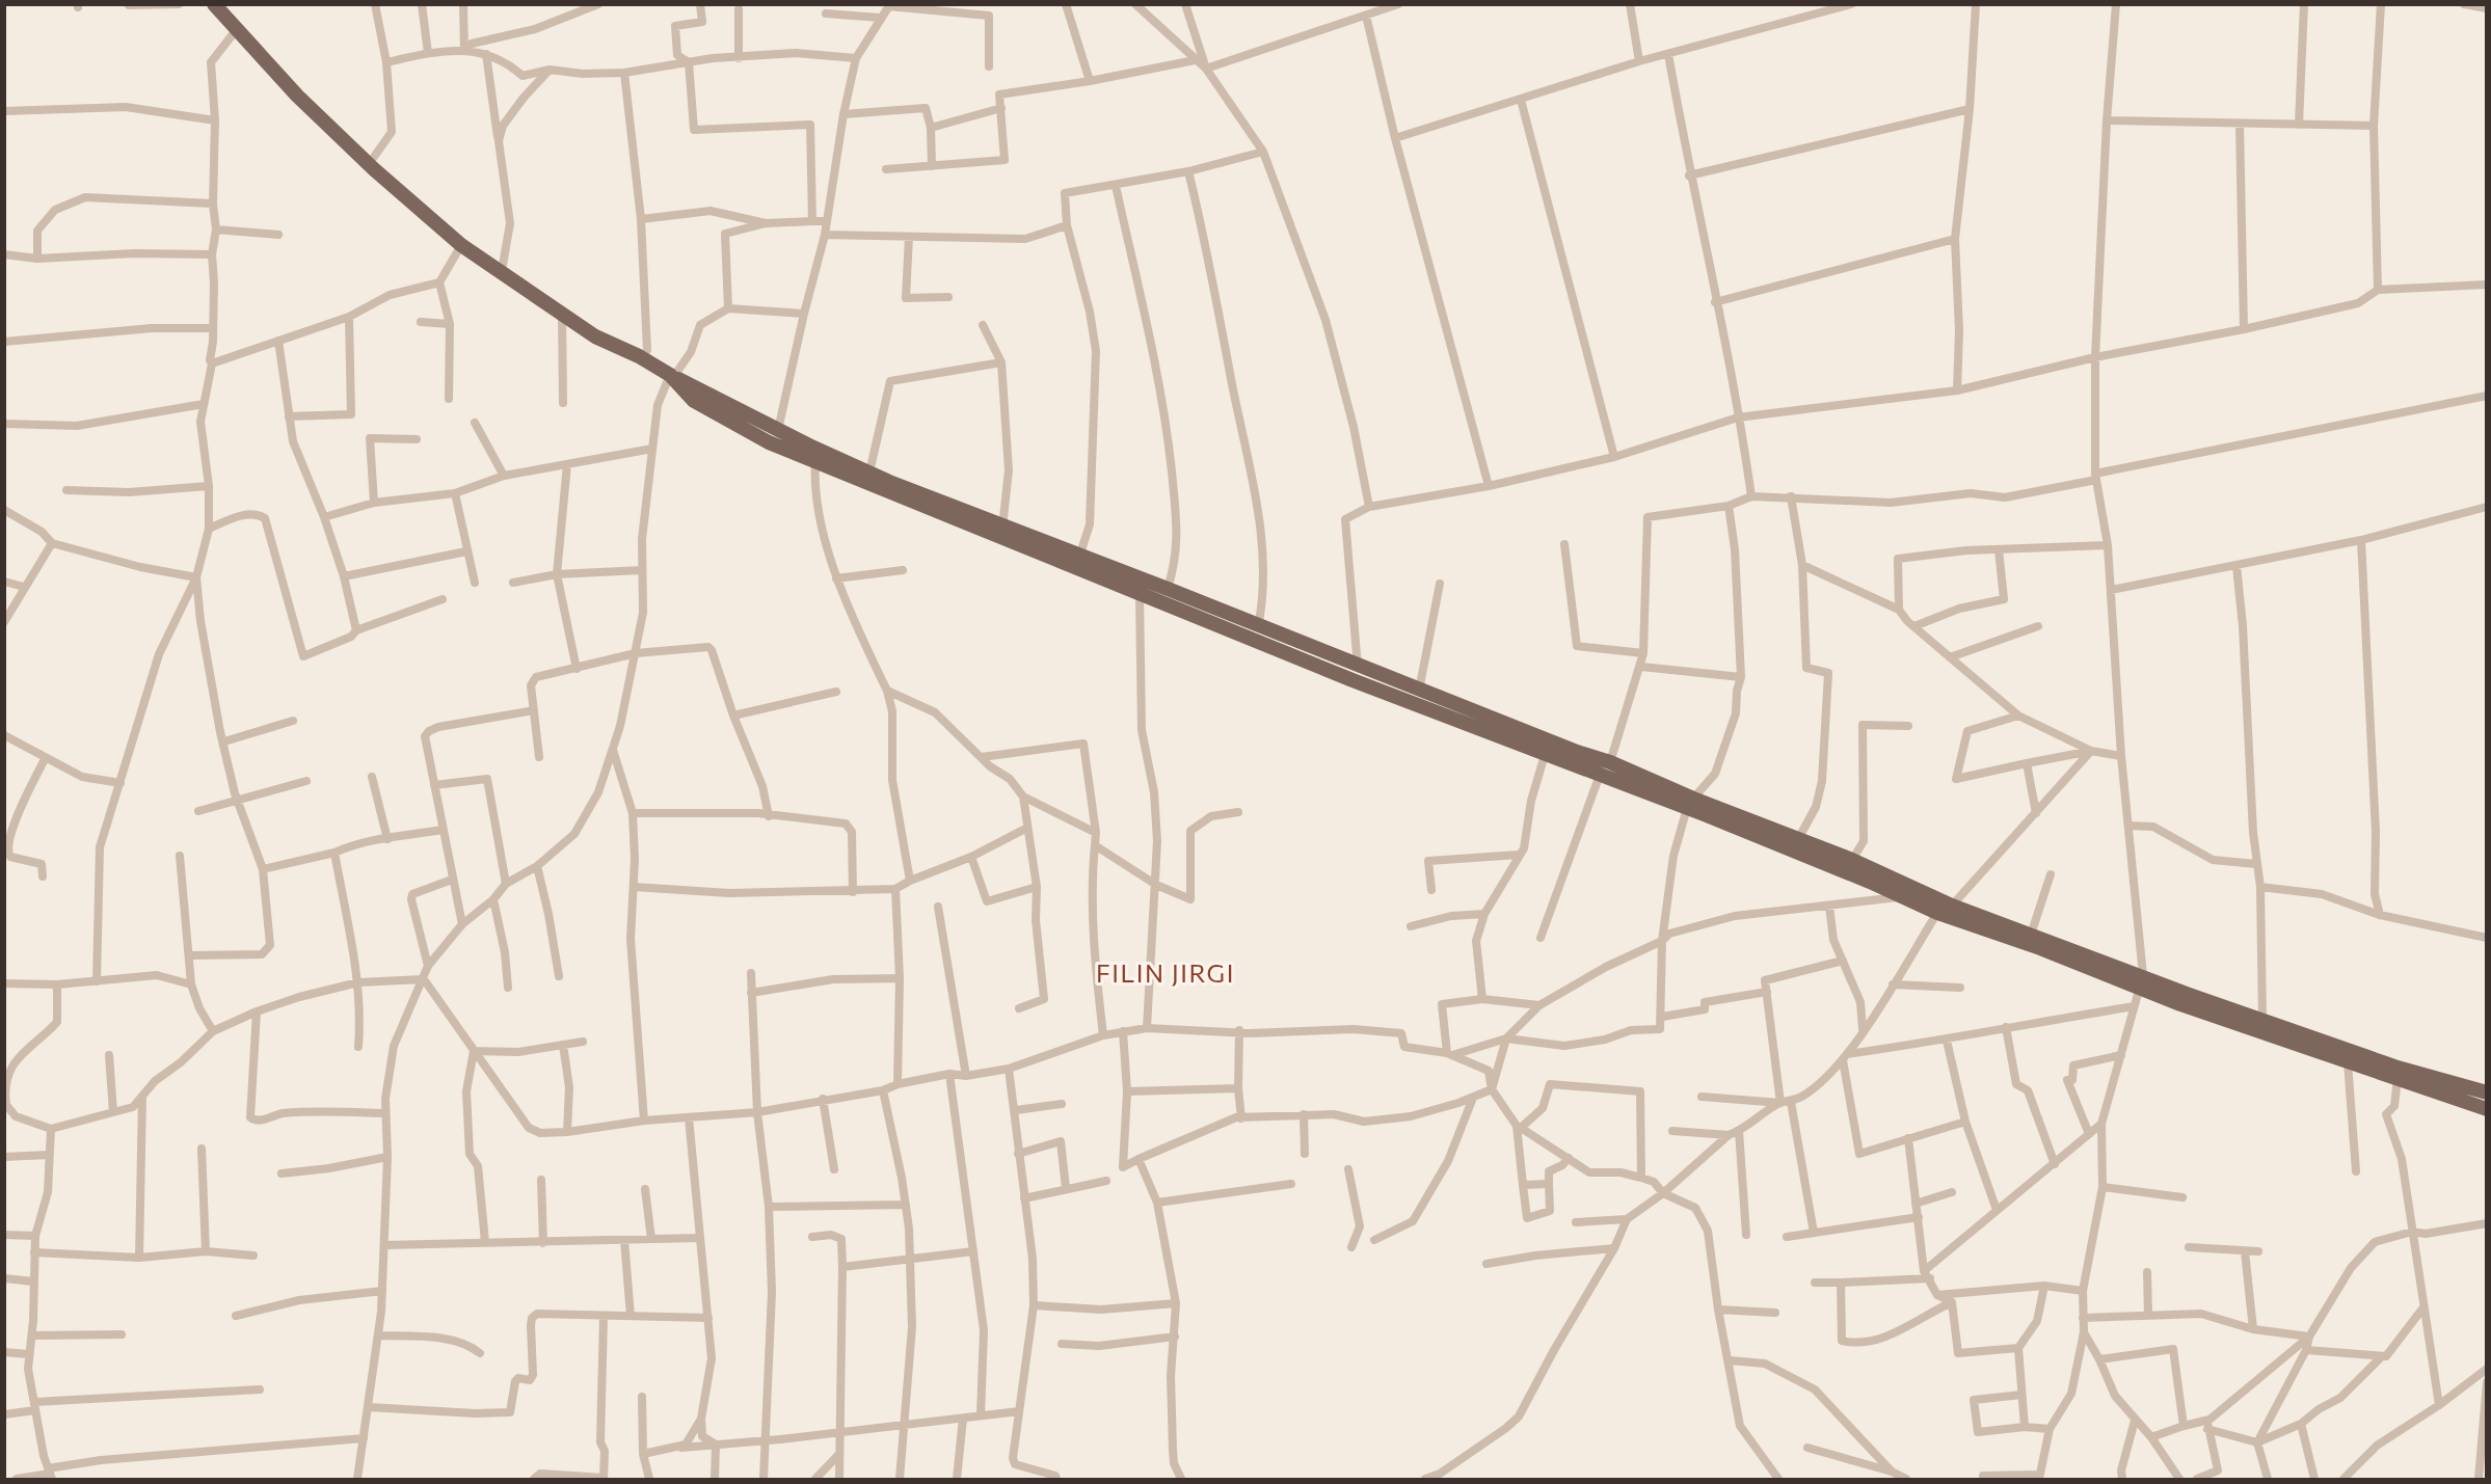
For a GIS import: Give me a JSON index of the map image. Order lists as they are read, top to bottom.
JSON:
{
  "districts": ["FILIN JIRGI"]
}
